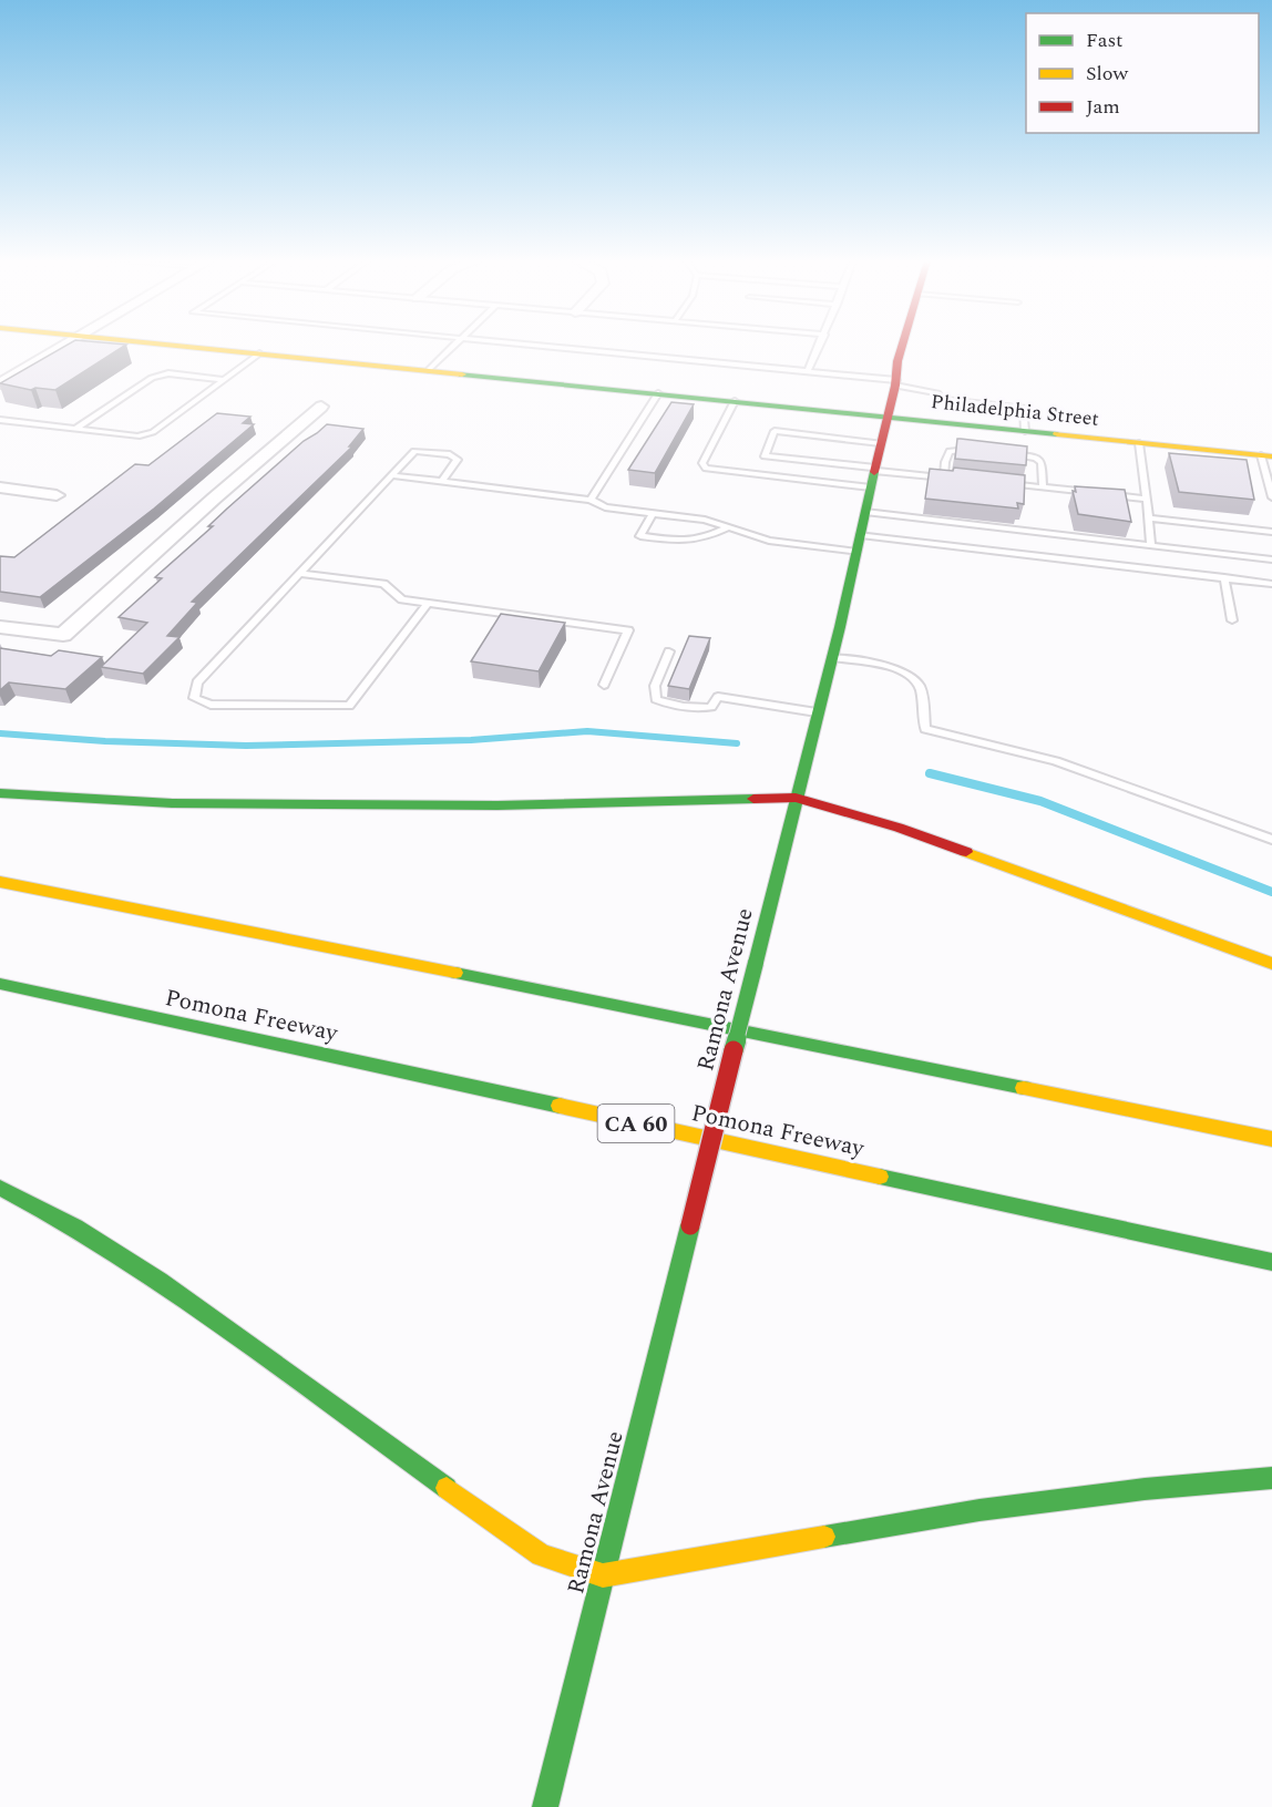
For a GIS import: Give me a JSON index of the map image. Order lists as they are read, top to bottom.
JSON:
{
  "streets": {
    "main road": [
      "Philadelphia Street",
      "Ramona Avenue",
      "Pomona Freeway",
      "CA 60"
    ]
  },
  "crossings": [
    ["Philadelphia Street", "Ramona Avenue"]
  ],
  "legend": ["Fast", "Slow", "Jam"]
}
